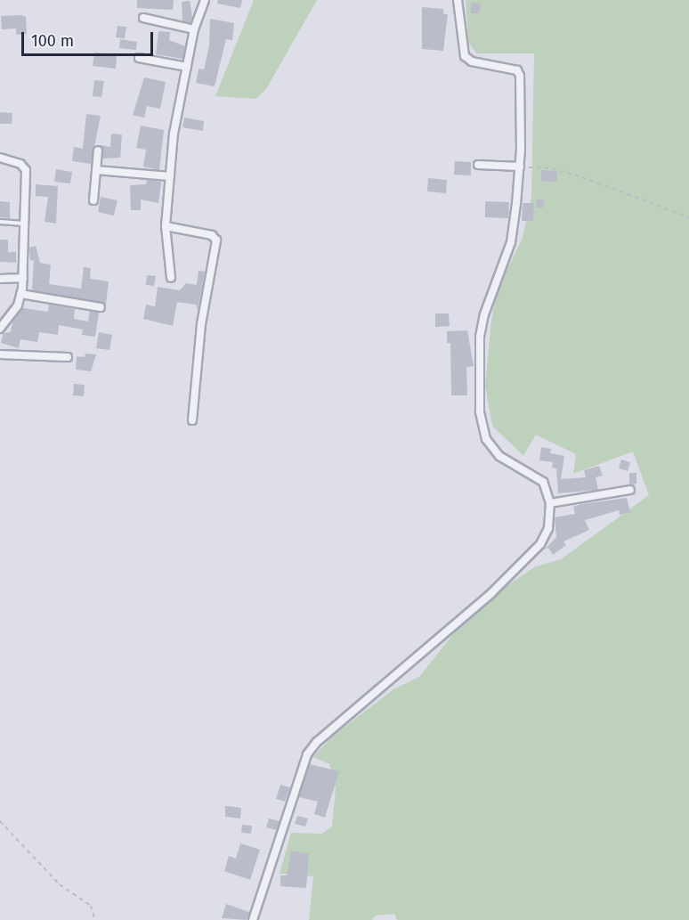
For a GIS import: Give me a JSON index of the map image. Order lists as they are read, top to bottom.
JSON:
{
  "scale_bar": "100 m"
}
